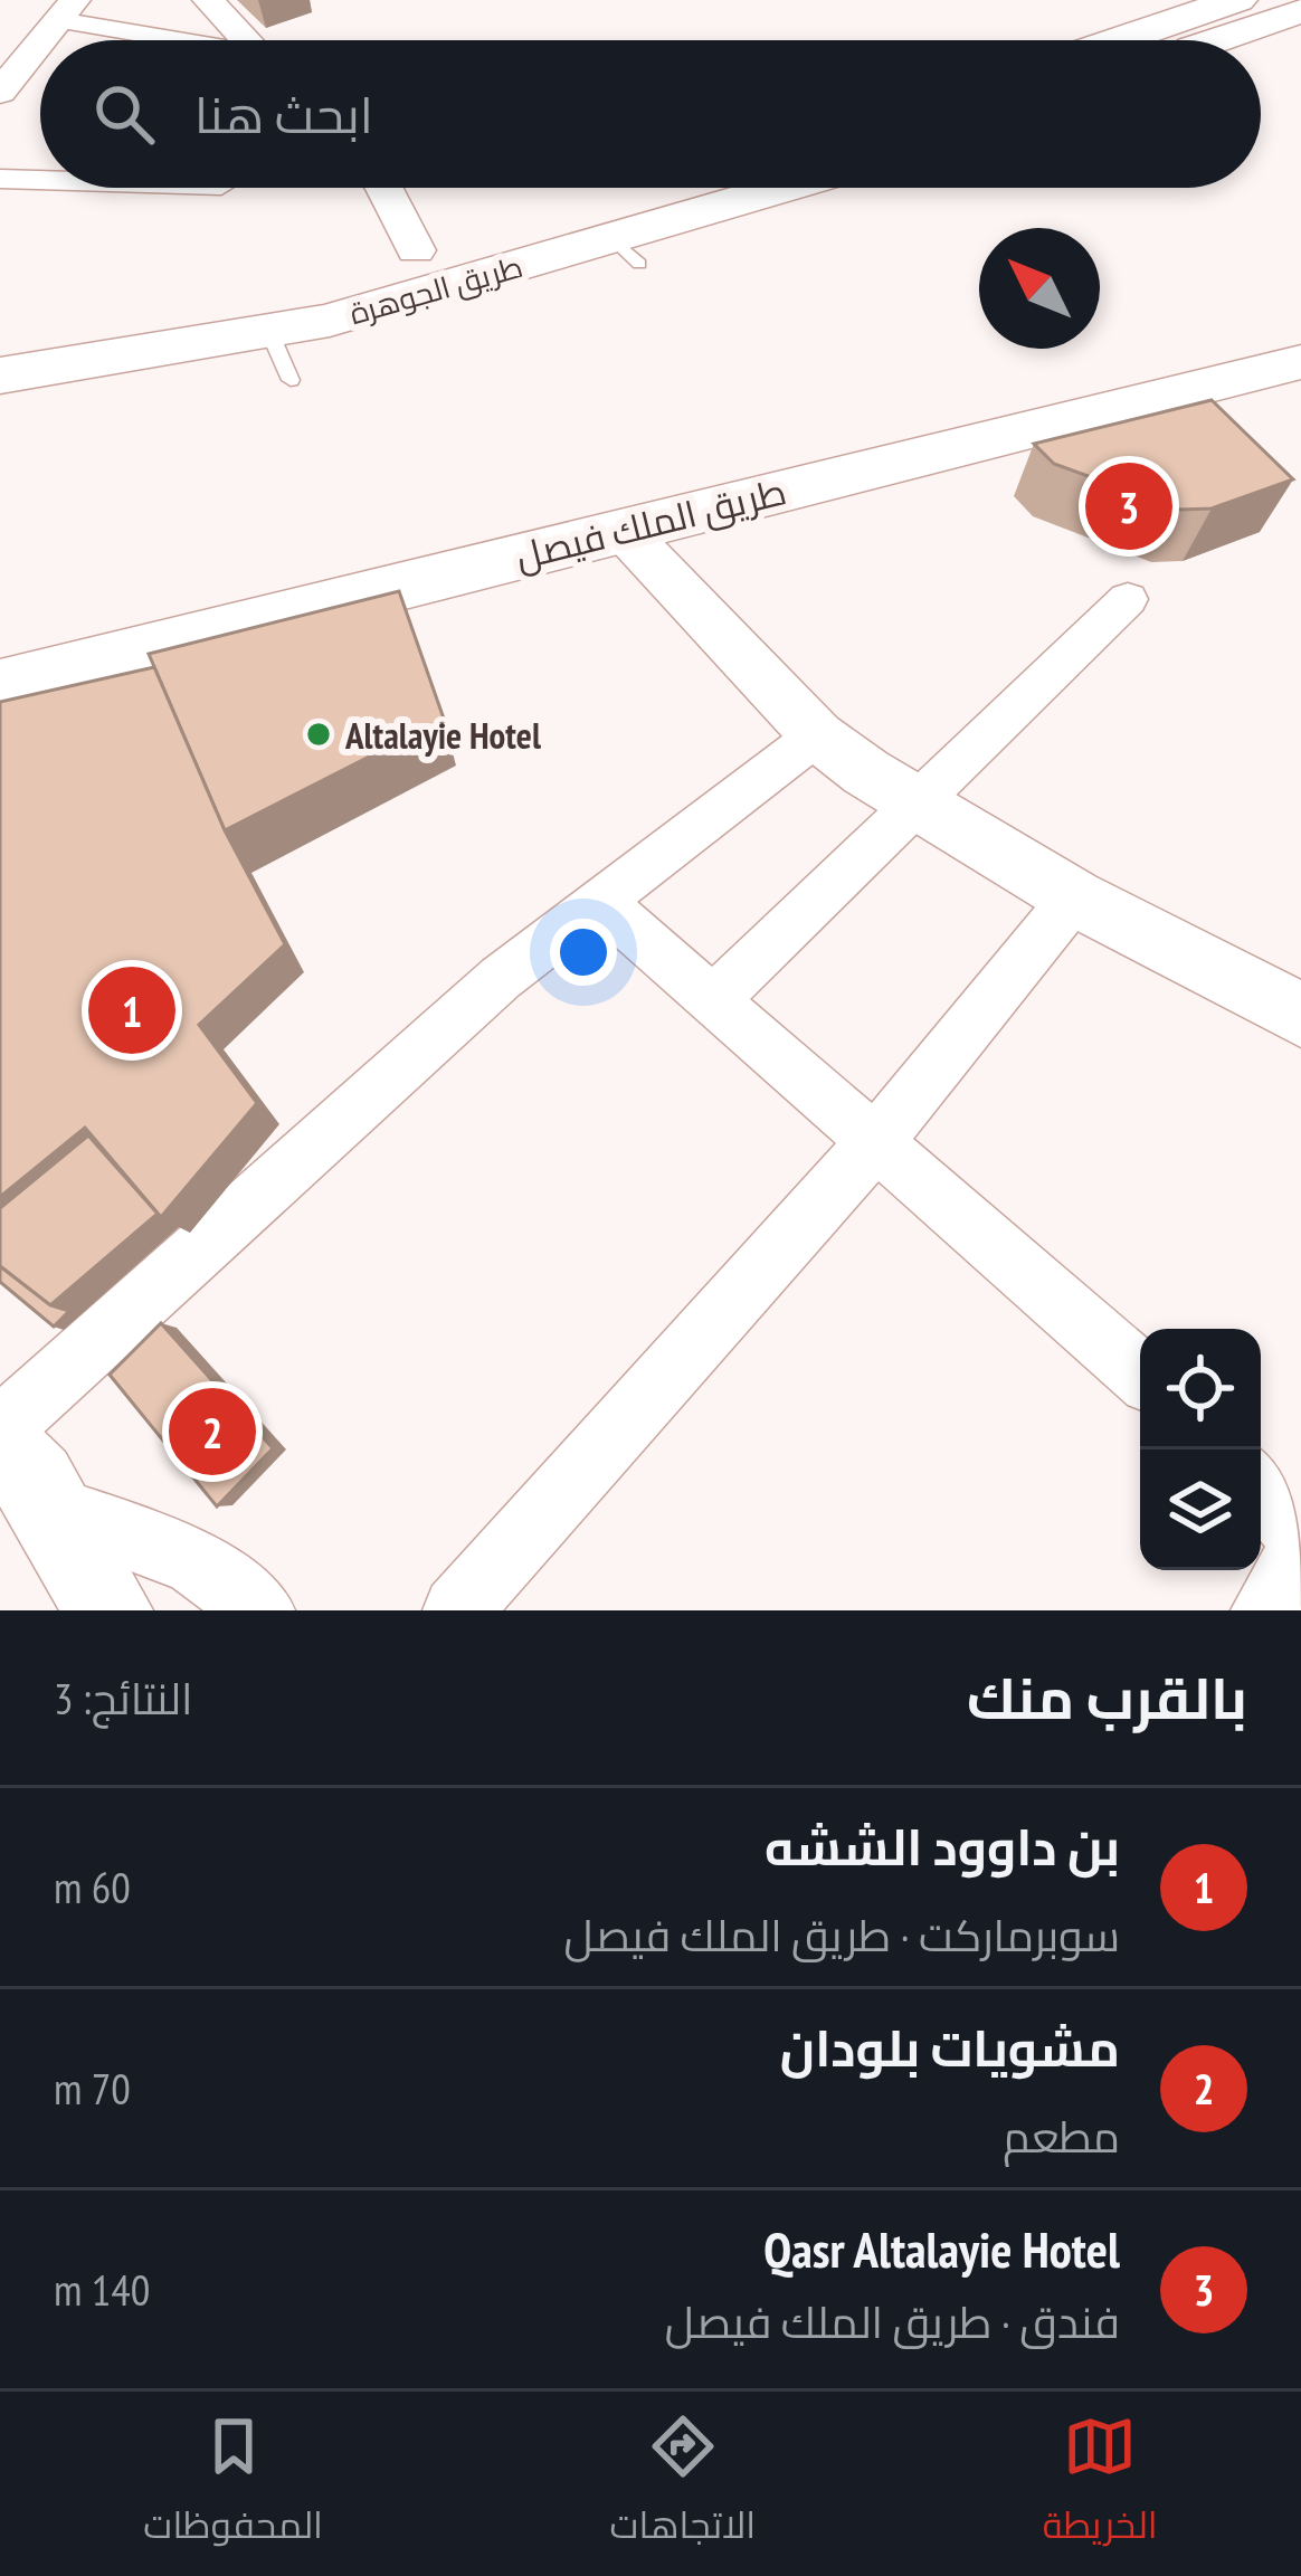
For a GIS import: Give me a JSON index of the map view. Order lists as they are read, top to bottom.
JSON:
{
  "streets": {
    "main road": ["طريق الجوهرة", "طريق الملك فيصل"]
  },
  "places": ["Altalayie Hotel"],
  "north": "top left",
  "page": {
    "search": "ابحث هنا",
    "pins": ["3", "1", "2"],
    "heading": ["بالقرب منك", "النتائج: 3"],
    "list": [
      {
        "mark": "1",
        "name": "بن داوود الششه",
        "note": "سوبرماركت · طريق الملك فيصل",
        "value": "60 m"
      },
      {
        "mark": "2",
        "name": "مشويات بلودان",
        "note": "مطعم",
        "value": "70 m"
      },
      {
        "mark": "3",
        "name": "Qasr Altalayie Hotel",
        "note": "فندق · طريق الملك فيصل",
        "value": "140 m"
      }
    ],
    "nav": ["الخريطة", "الاتجاهات", "المحفوظات"]
  }
}
